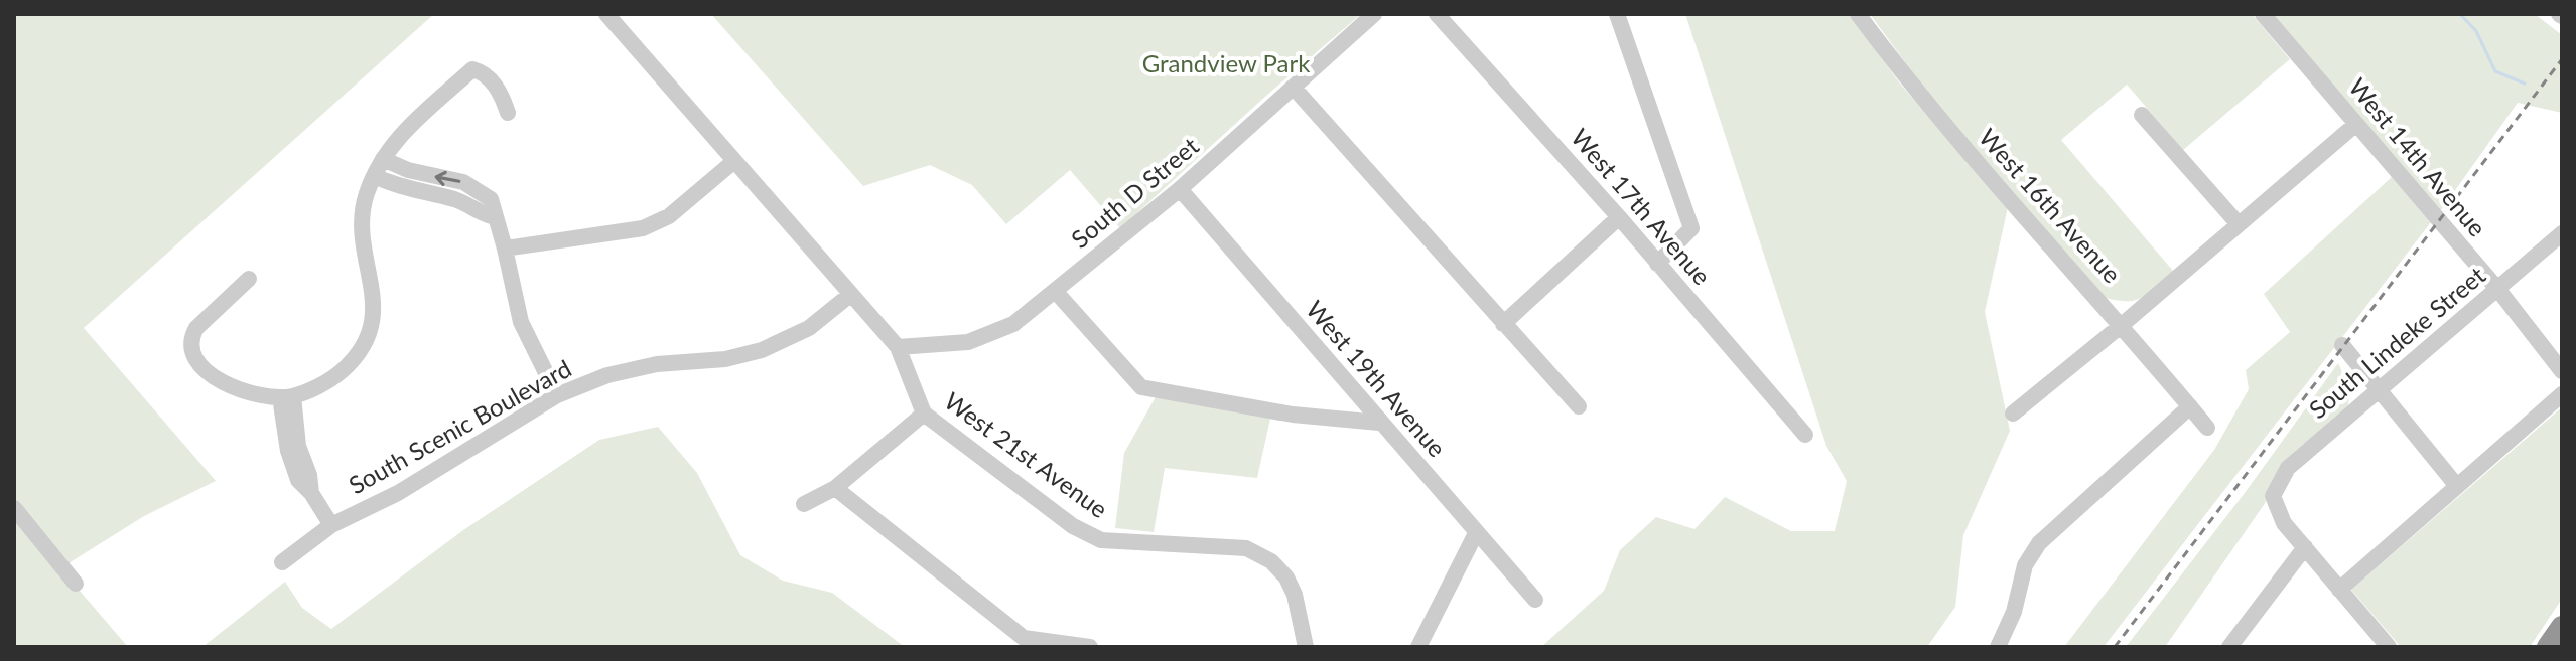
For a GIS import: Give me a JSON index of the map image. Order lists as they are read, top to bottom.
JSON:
{
  "streets": {
    "street": [
      "West 14th Avenue",
      "South D Street",
      "West 16th Avenue",
      "West 17th Avenue",
      "South Lindeke Street",
      "West 19th Avenue",
      "South Scenic Boulevard",
      "West 21st Avenue"
    ]
  },
  "crossings": [
    ["West 14th Avenue", "South Lindeke Street"],
    ["South D Street", "West 19th Avenue"],
    ["South D Street", "West 21st Avenue"],
    ["South Scenic Boulevard", "West 21st Avenue"]
  ],
  "parks": ["Grandview Park"]
}
